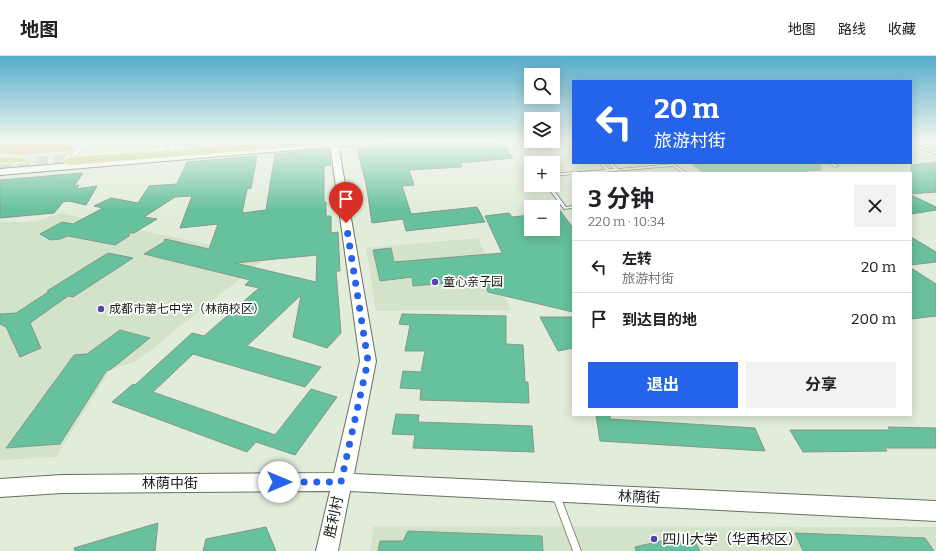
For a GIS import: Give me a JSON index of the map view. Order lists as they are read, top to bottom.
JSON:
{
  "streets": {
    "street": ["林荫中街", "林荫街", "胜利村"]
  },
  "crossings": [
    ["林荫中街", "林荫街"],
    ["林荫中街", "胜利村"],
    ["林荫街", "胜利村"]
  ],
  "places": ["童心亲子园", "成都市第七中学（林荫校区）", "四川大学（华西校区）"],
  "page": {
    "header": "地图",
    "nav": ["地图", "路线", "收藏"],
    "map_buttons": ["+", "−"],
    "turn": ["20 m", "旅游村街"],
    "heading": ["3 分钟", "220 m · 10:34"],
    "list": [
      {
        "name": "左转",
        "note": "旅游村街",
        "value": "20 m"
      },
      {
        "name": "到达目的地",
        "value": "200 m"
      }
    ],
    "buttons": ["退出", "分享"]
  }
}
